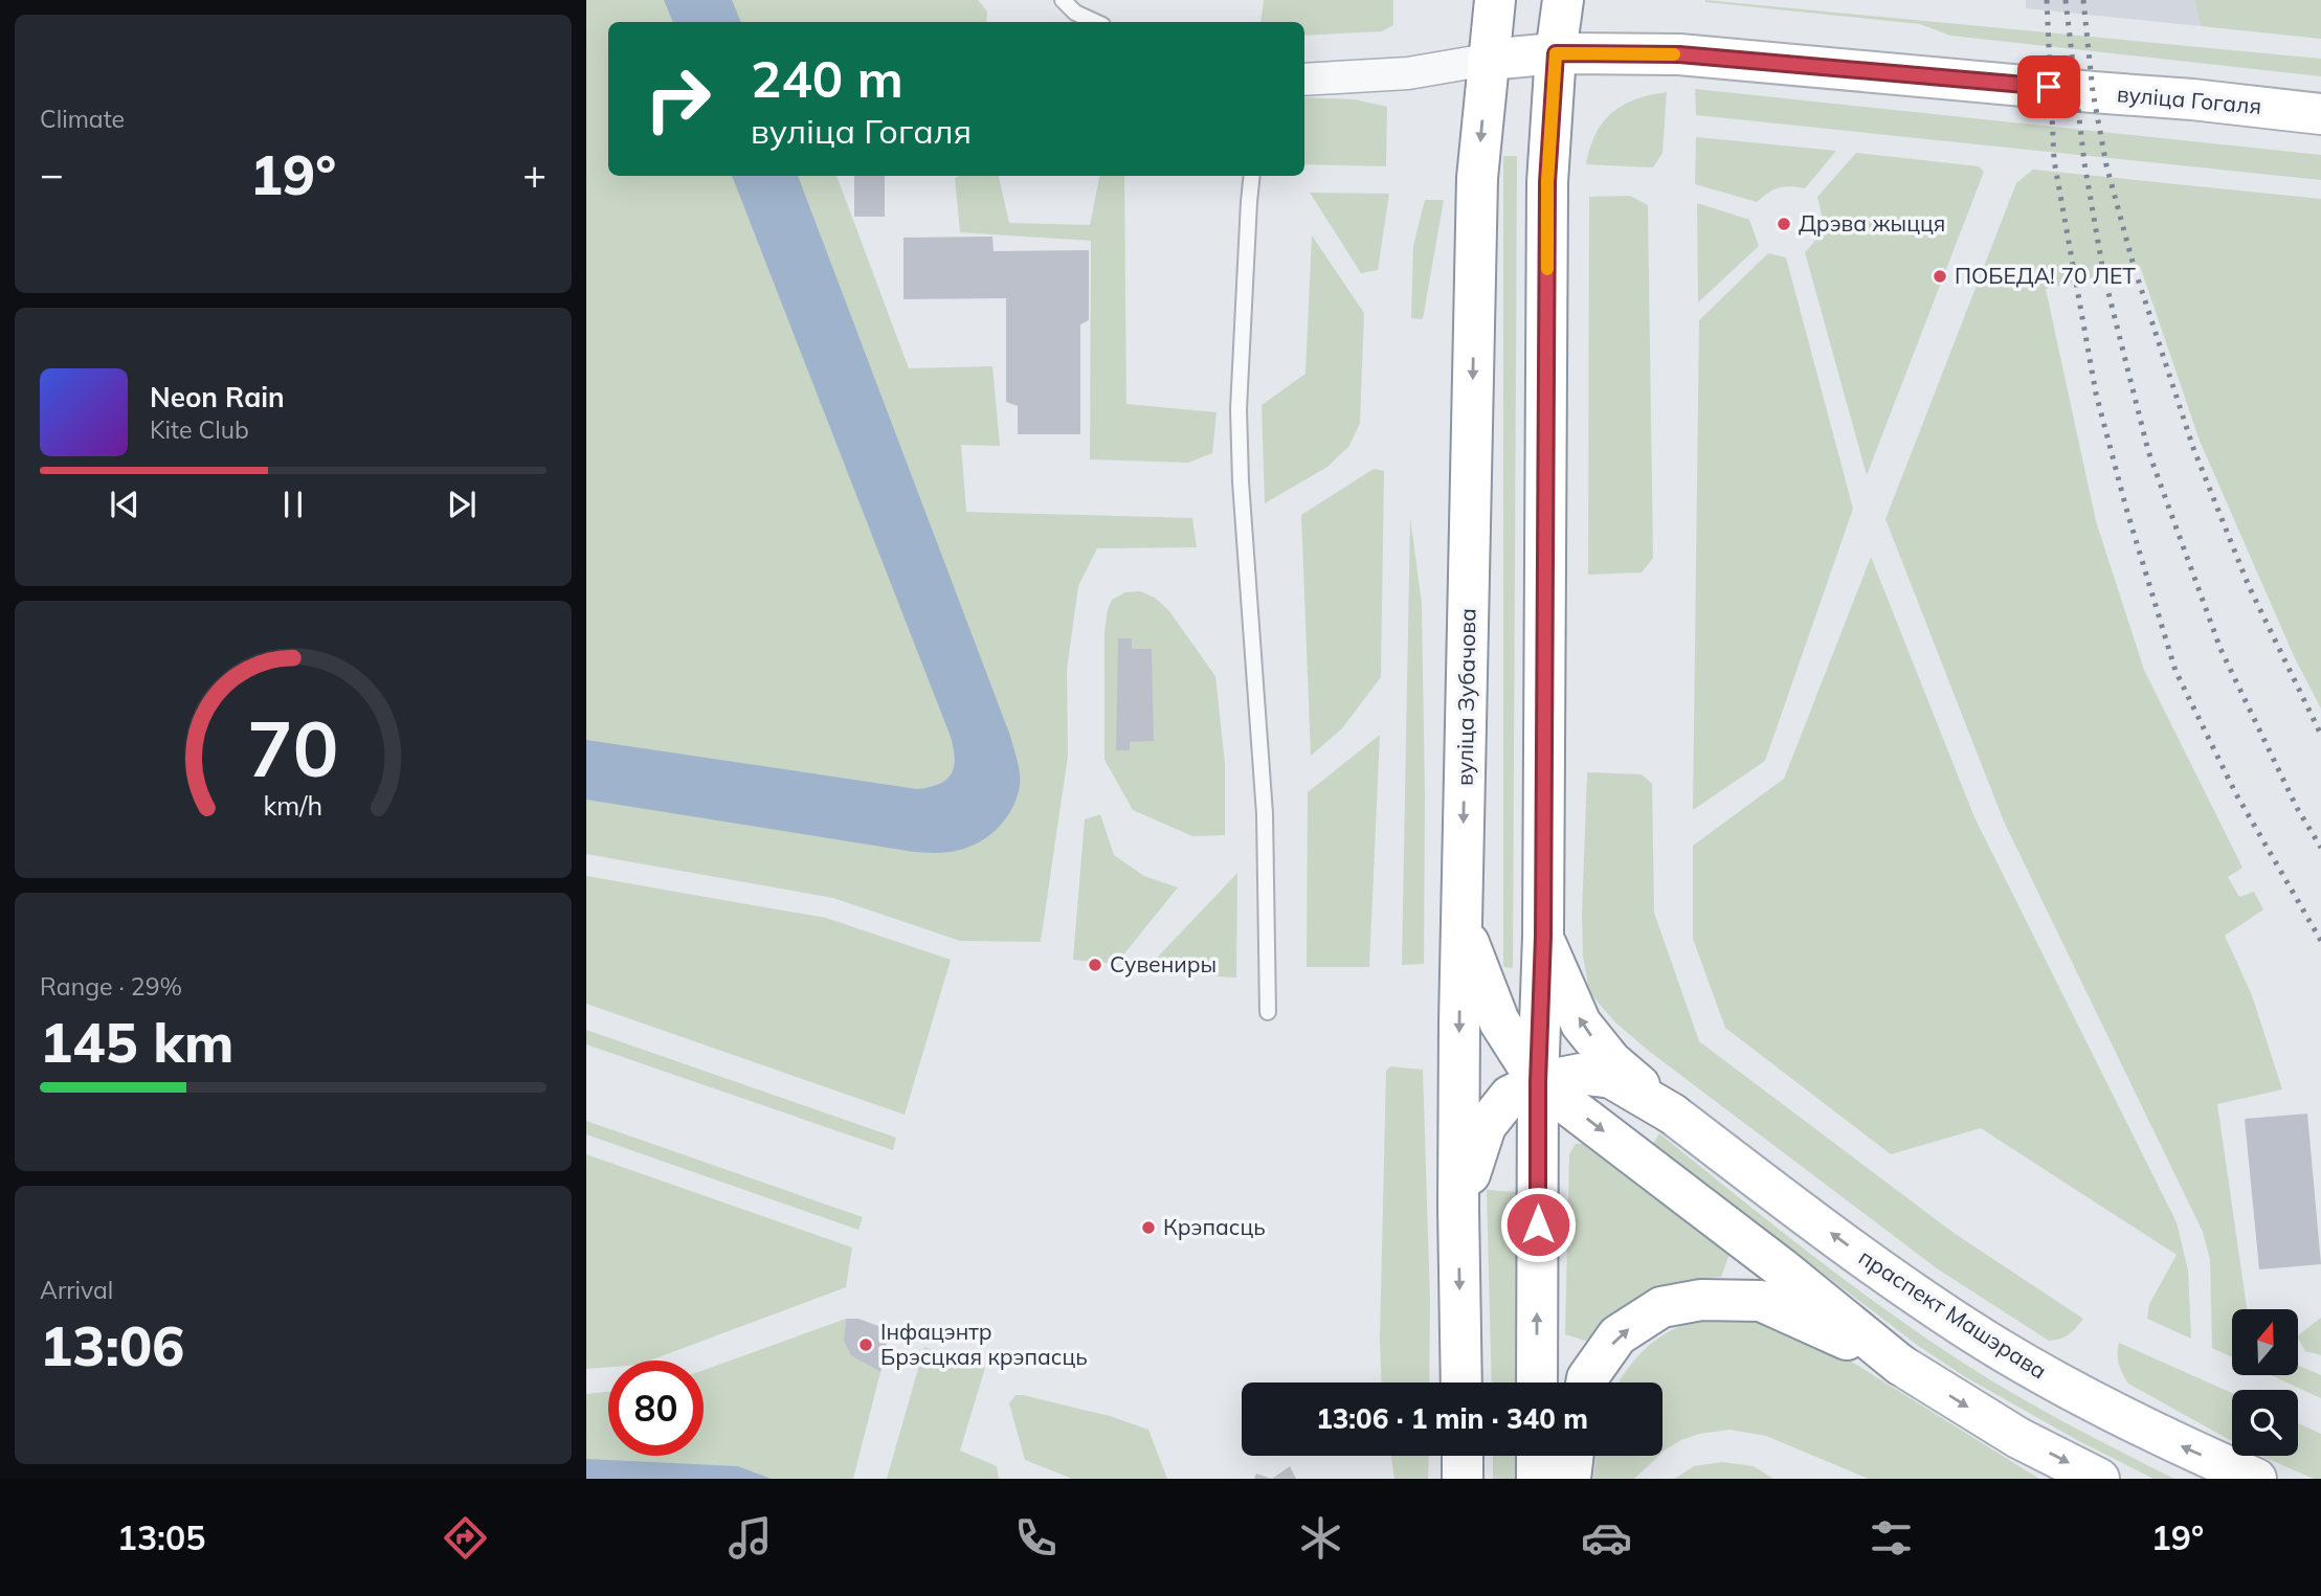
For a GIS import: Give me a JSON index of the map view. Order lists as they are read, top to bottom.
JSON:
{
  "streets": {
    "main road": ["вуліца Гогаля", "вуліца Зубачова", "праспект Машэрава"]
  },
  "crossings": [
    ["вуліца Гогаля", "вуліца Зубачова"]
  ],
  "places": [
    "Дрэва жыцця",
    "ПОБЕДА! 70 ЛЕТ",
    "Сувениры",
    "Крэпасць",
    "Інфацэнтр Брэсцкая крэпасць"
  ],
  "north": "top",
  "page": {
    "tile": [
      "Climate",
      ["Range · 29%", "145 km"],
      ["Arrival", "13:06"]
    ],
    "turn": ["240 m", "вуліца Гогаля"],
    "heat": ["−", "19°", "+"],
    "song": ["Neon Rain", "Kite Club"],
    "limit": "80",
    "trip": "13:06 · 1 min · 340 m",
    "tabs": ["13:05", "19°"],
    "gauge": ["70", "km/h"]
  }
}
